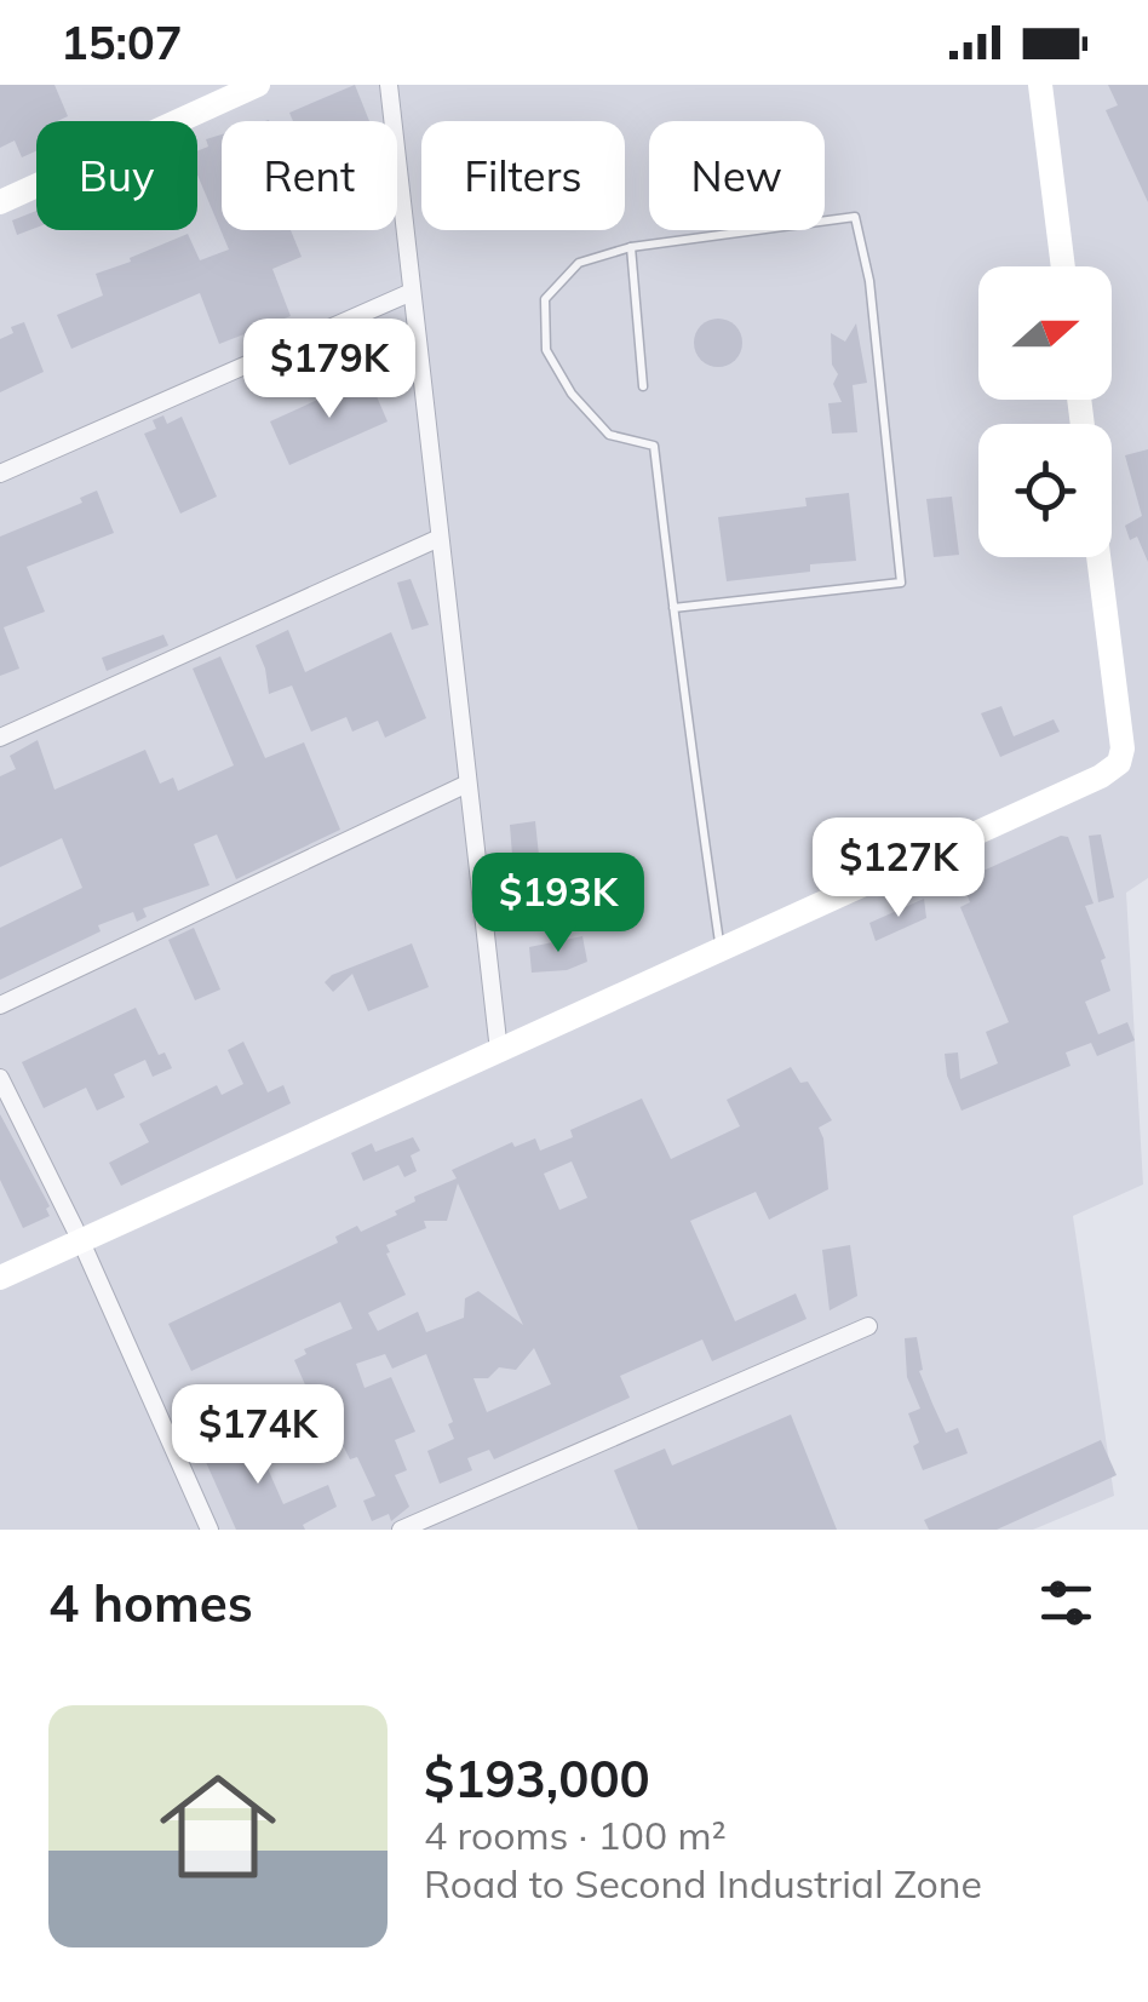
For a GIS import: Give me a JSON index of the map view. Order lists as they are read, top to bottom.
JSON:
{
  "north": "right",
  "page": {
    "status": "15:07",
    "chip": [
      "Buy",
      "Rent",
      "Filters",
      "New"
    ],
    "price": [
      "$179K",
      "$127K",
      "$193K",
      "$174K"
    ],
    "heading": "4 homes",
    "list": [
      {
        "name": "$193,000",
        "note": "4 rooms · 100 m² · Road to Second Industrial Zone"
      }
    ]
  }
}
